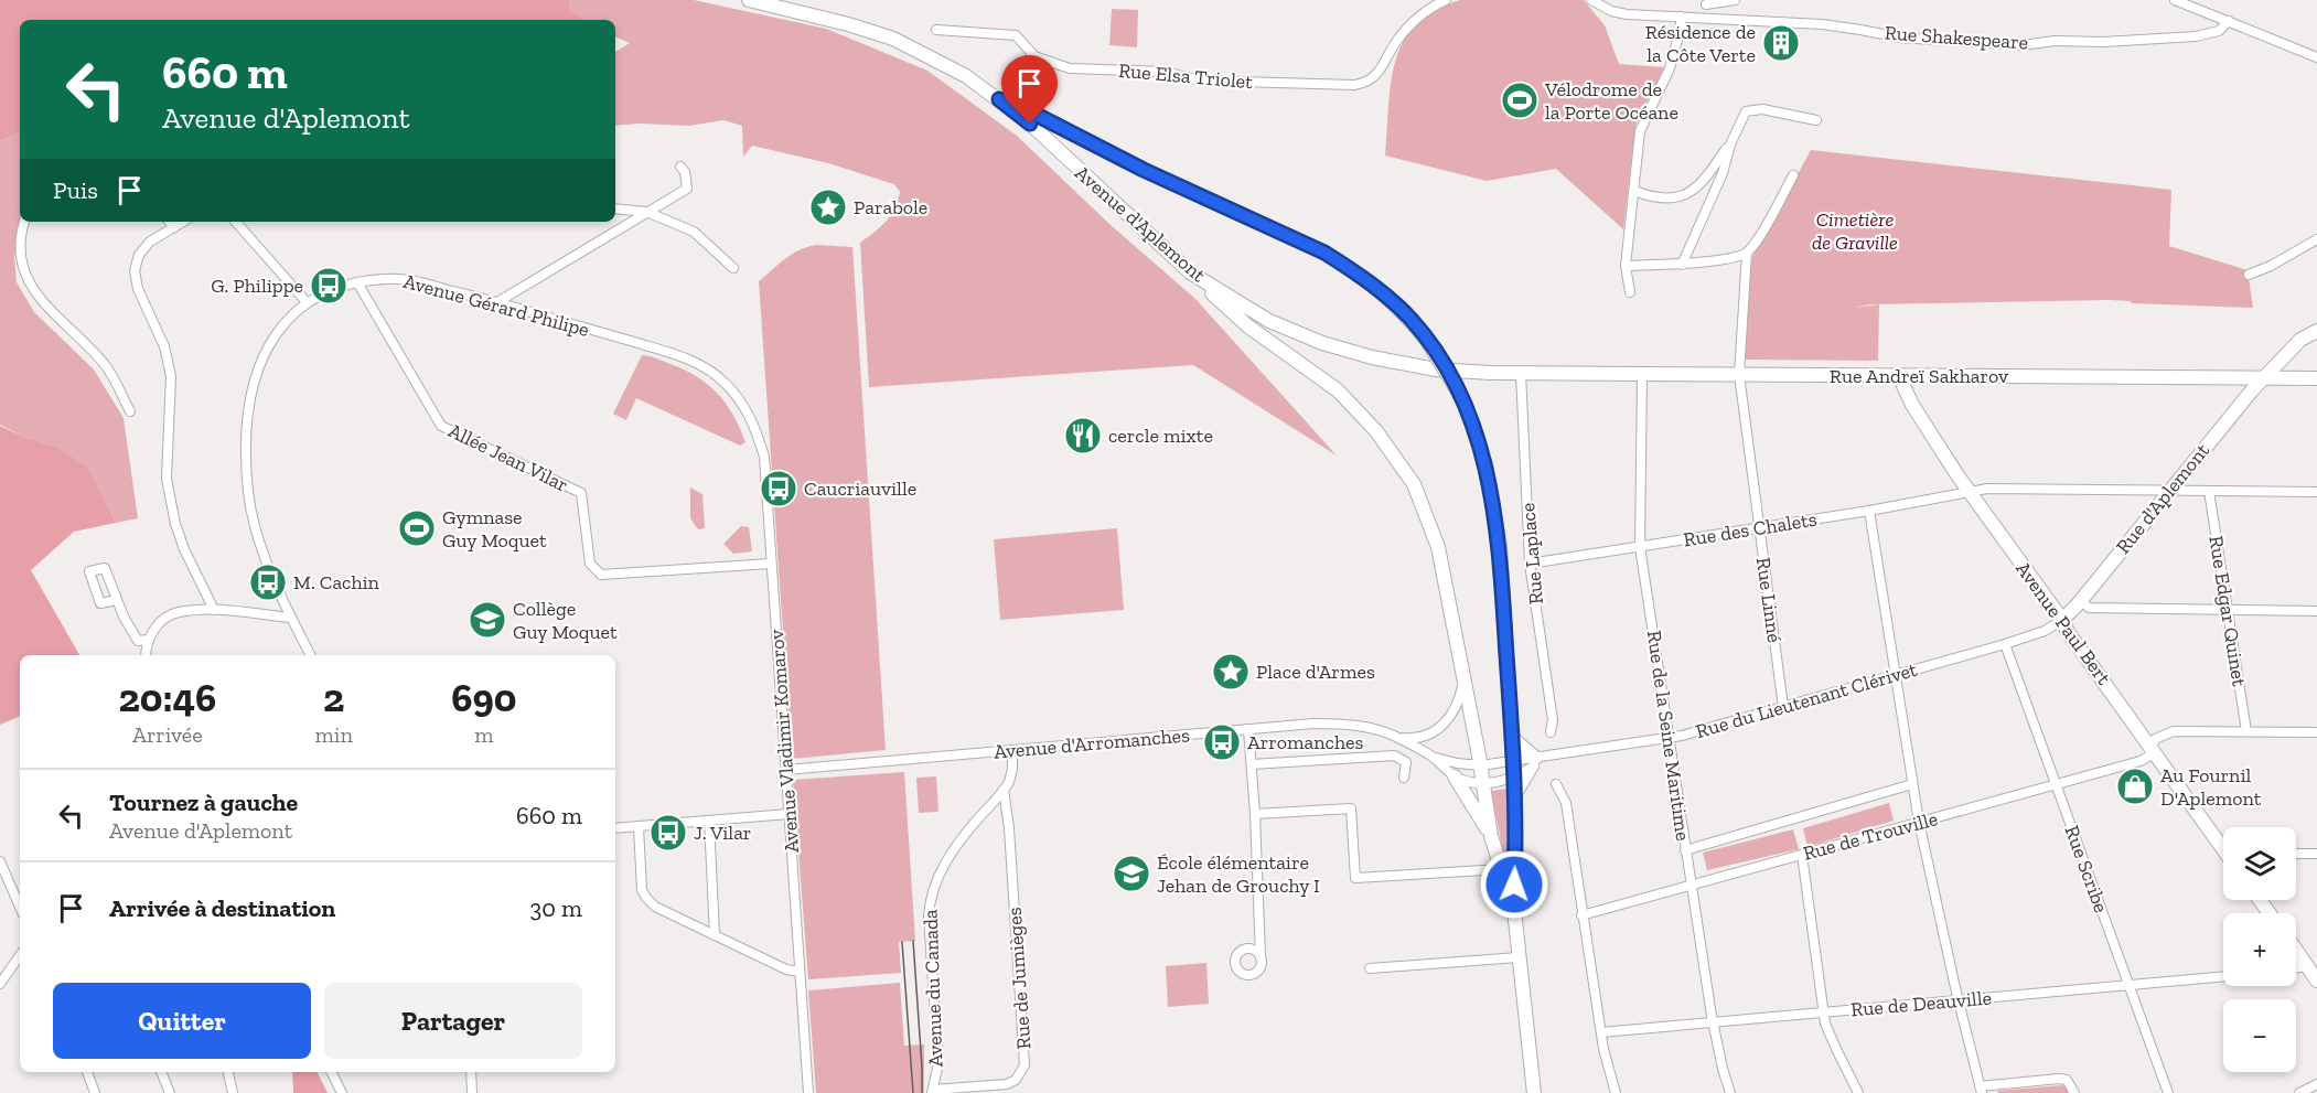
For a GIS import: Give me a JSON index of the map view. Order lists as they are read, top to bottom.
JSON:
{
  "streets": {
    "street": [
      "Rue Shakespeare",
      "Rue Elsa Triolet",
      "Avenue d'Aplemont",
      "Avenue Gérard Philipe",
      "Rue Andreï Sakharov",
      "Allée Jean Vilar",
      "Rue d'Aplemont",
      "Rue des Chalets",
      "Rue Laplace",
      "Rue Linné",
      "Rue Edgar Quinet",
      "Avenue Paul Bert",
      "Rue du Lieutenant Clérivet",
      "Rue de la Seine Maritime",
      "Avenue Vladimir Komarov",
      "Avenue d'Arromanches",
      "Rue de Trouville",
      "Rue Scribe",
      "Rue de Jumièges",
      "Avenue du Canada",
      "Rue de Deauville"
    ]
  },
  "crossings": [
    ["Avenue d'Aplemont", "Rue Andreï Sakharov"],
    ["Avenue d'Aplemont", "Rue Laplace"],
    ["Avenue Gérard Philipe", "Allée Jean Vilar"],
    ["Avenue Gérard Philipe", "Avenue Vladimir Komarov"],
    ["Rue Andreï Sakharov", "Rue d'Aplemont"],
    ["Rue Andreï Sakharov", "Rue Laplace"],
    ["Rue Andreï Sakharov", "Rue Linné"],
    ["Rue Andreï Sakharov", "Avenue Paul Bert"],
    ["Rue Andreï Sakharov", "Rue de la Seine Maritime"],
    ["Allée Jean Vilar", "Avenue Vladimir Komarov"],
    ["Rue d'Aplemont", "Rue des Chalets"],
    ["Rue d'Aplemont", "Avenue Paul Bert"],
    ["Rue d'Aplemont", "Rue du Lieutenant Clérivet"],
    ["Rue des Chalets", "Rue Laplace"],
    ["Rue des Chalets", "Rue Linné"],
    ["Rue des Chalets", "Rue Edgar Quinet"],
    ["Rue des Chalets", "Avenue Paul Bert"],
    ["Rue des Chalets", "Rue de la Seine Maritime"],
    ["Rue Linné", "Rue du Lieutenant Clérivet"],
    ["Rue Edgar Quinet", "Rue de Trouville"],
    ["Avenue Paul Bert", "Rue du Lieutenant Clérivet"],
    ["Avenue Paul Bert", "Rue de Trouville"],
    ["Rue du Lieutenant Clérivet", "Rue de la Seine Maritime"],
    ["Rue du Lieutenant Clérivet", "Avenue d'Arromanches"],
    ["Rue du Lieutenant Clérivet", "Rue Scribe"],
    ["Rue de la Seine Maritime", "Rue de Trouville"],
    ["Rue de la Seine Maritime", "Rue de Deauville"],
    ["Avenue Vladimir Komarov", "Avenue d'Arromanches"],
    ["Avenue d'Arromanches", "Avenue du Canada"],
    ["Rue de Trouville", "Rue Scribe"],
    ["Rue Scribe", "Rue de Deauville"],
    ["Rue de Jumièges", "Avenue du Canada"]
  ],
  "parks": ["Cimetière de Graville"],
  "places": {
    "building": ["Résidence de la Côte Verte"],
    "sports": ["Vélodrome de la Porte Océane", "Gymnase Guy Moquet"],
    "place": ["Parabole", "Place d'Armes"],
    "bus stop": [
      "G. Philippe",
      "Caucriauville",
      "M. Cachin",
      "Arromanches",
      "J. Vilar"
    ],
    "restaurant": ["cercle mixte"],
    "school or university": ["Collège Guy Moquet", "École élémentaire Jehan de Grouchy I"],
    "shop": ["Au Fournil D'Aplemont"]
  },
  "page": {
    "turn": ["660 m", "Avenue d'Aplemont"],
    "then": "Puis",
    "eta": [
      "20:46",
      "Arrivée",
      "2",
      "min",
      "690",
      "m"
    ],
    "list": [
      {
        "name": "Tournez à gauche",
        "note": "Avenue d'Aplemont",
        "value": "660 m"
      },
      {
        "name": "Arrivée à destination",
        "value": "30 m"
      }
    ],
    "map_buttons": ["+", "−"],
    "buttons": ["Quitter", "Partager"]
  }
}
